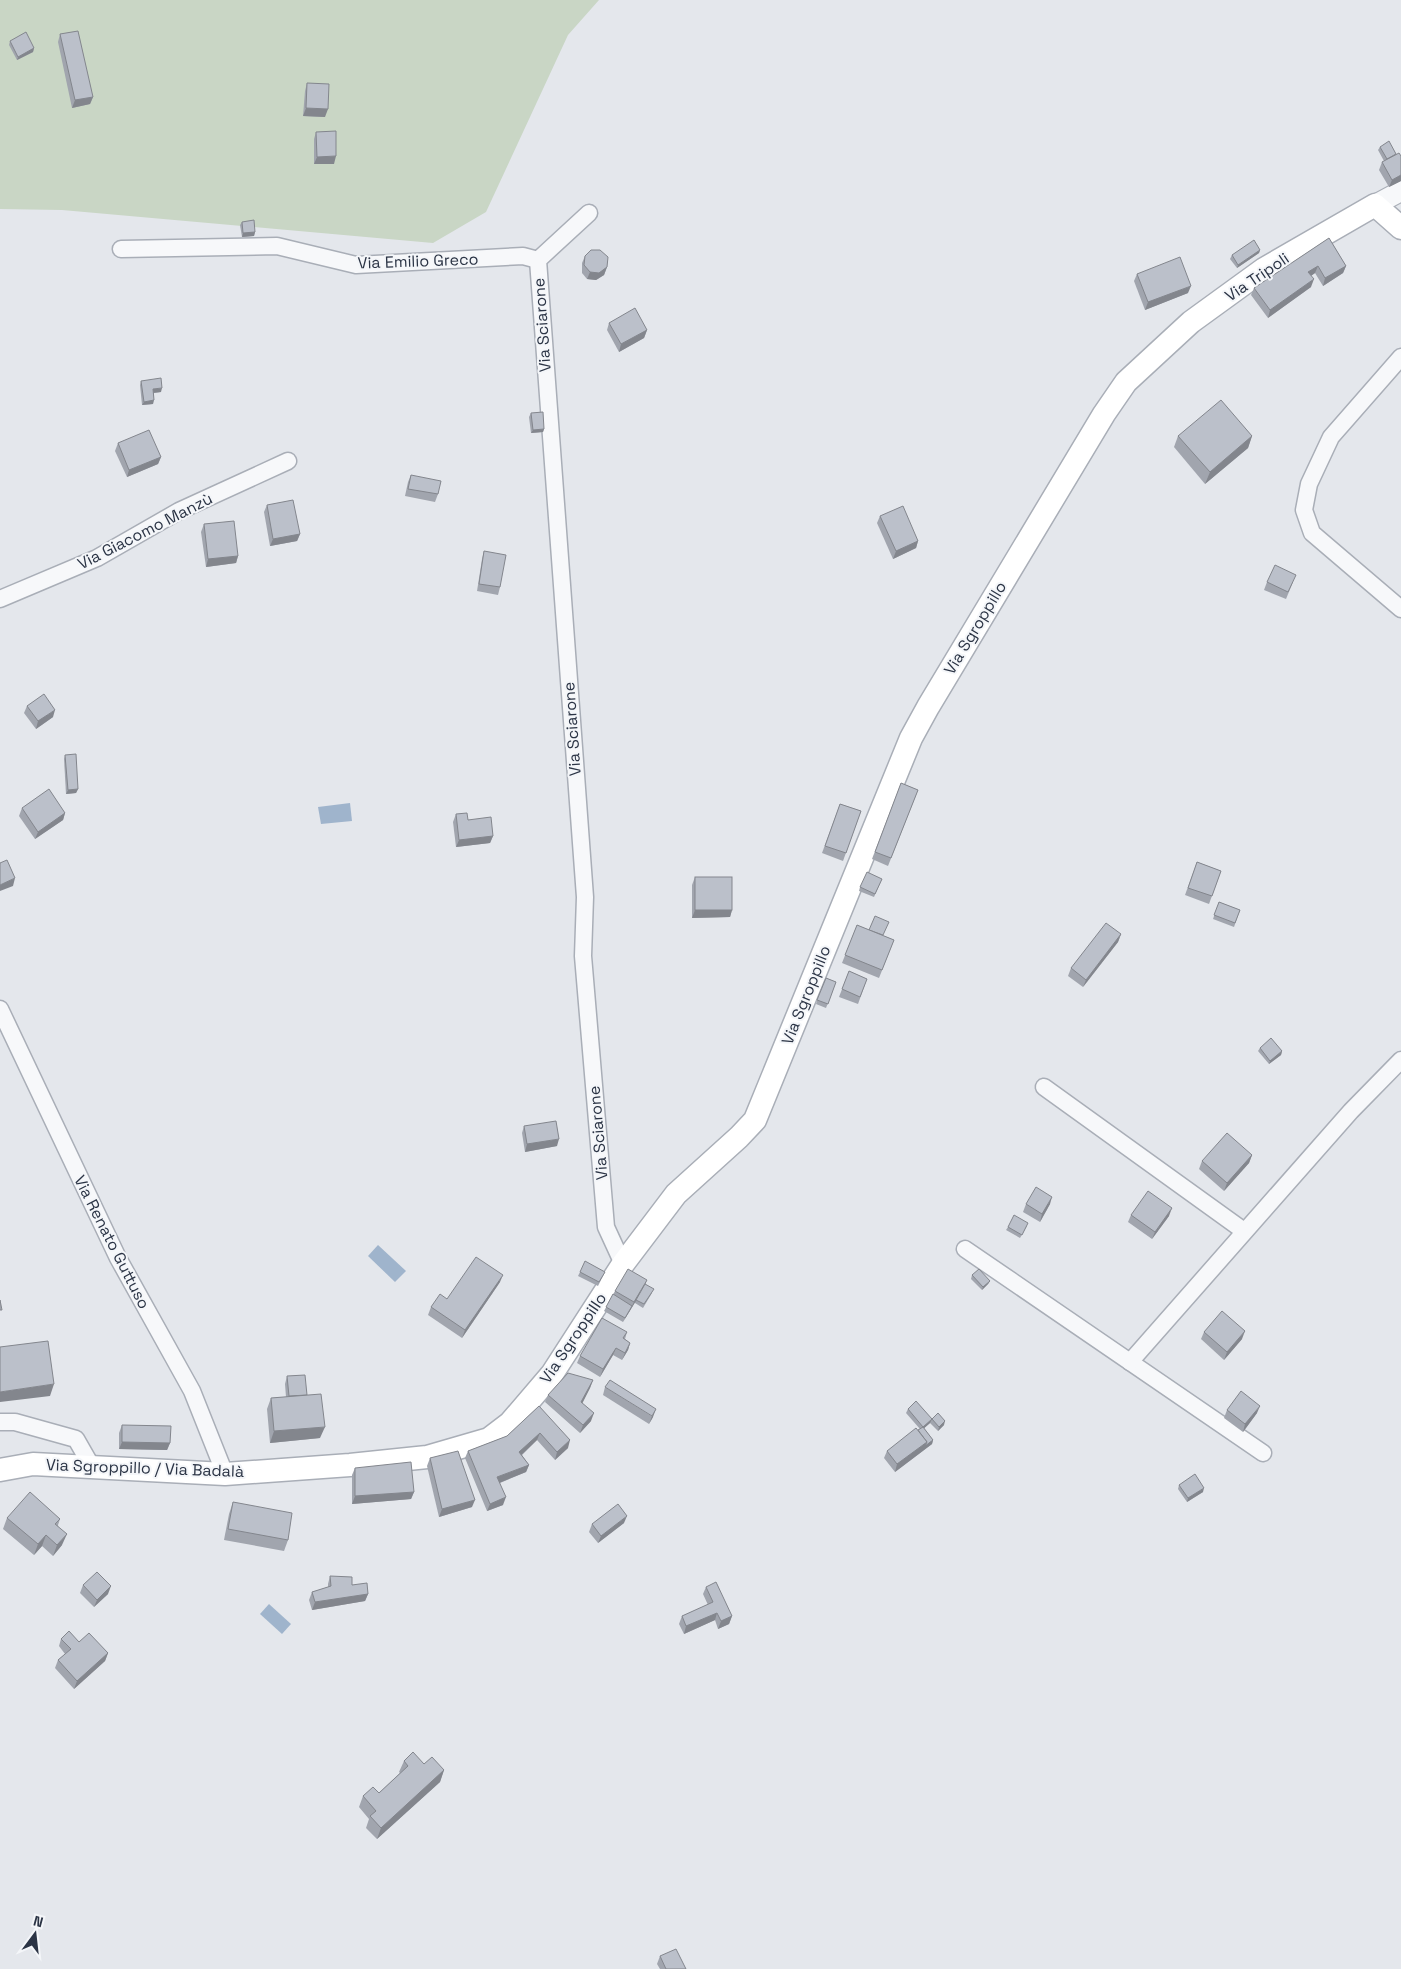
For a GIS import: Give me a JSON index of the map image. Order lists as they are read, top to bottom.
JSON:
{
  "streets": {
    "main road": ["Via Tripoli", "Via Sgroppillo", "Via Sgroppillo / Via Badalà"],
    "street": [
      "Via Emilio Greco",
      "Via Sciarone",
      "Via Giacomo Manzù",
      "Via Renato Guttuso"
    ]
  },
  "crossings": [
    ["Via Emilio Greco", "Via Sciarone"],
    ["Via Tripoli", "Via Sgroppillo"],
    ["Via Sciarone", "Via Sgroppillo"],
    ["Via Sgroppillo", "Via Sgroppillo / Via Badalà"],
    ["Via Renato Guttuso", "Via Sgroppillo / Via Badalà"]
  ],
  "north": "top"
}
